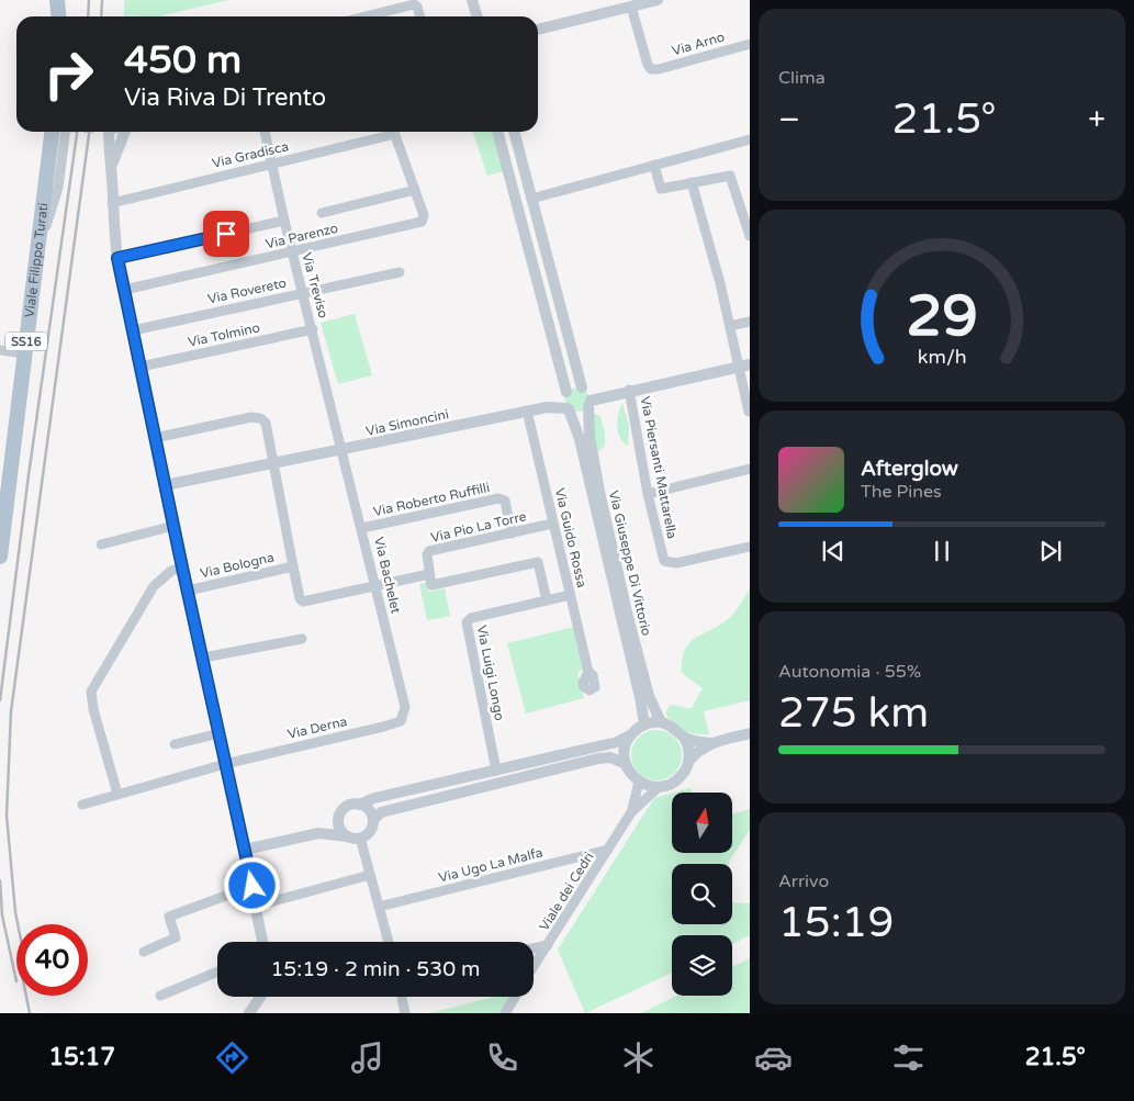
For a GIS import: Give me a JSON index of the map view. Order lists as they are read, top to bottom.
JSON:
{
  "streets": {
    "main road": ["Viale Filippo Turati", "SS16"],
    "street": [
      "Via Arno",
      "Via Gradisca",
      "Via Parenzo",
      "Via Treviso",
      "Via Rovereto",
      "Via Tolmino",
      "Via Simoncini",
      "Via Piersanti Mattarella",
      "Via Roberto Ruffilli",
      "Via Pio La Torre",
      "Via Guido Rossa",
      "Via Giuseppe Di Vittorio",
      "Via Bologna",
      "Via Bachelet",
      "Via Luigi Longo",
      "Via Derna",
      "Via Ugo La Malfa",
      "Viale dei Cedri"
    ]
  },
  "crossings": [
    ["Via Gradisca", "Via Treviso"],
    ["Via Parenzo", "Via Treviso"],
    ["Via Treviso", "Via Rovereto"],
    ["Via Treviso", "Via Tolmino"],
    ["Via Treviso", "Via Simoncini"],
    ["Via Treviso", "Via Bachelet"],
    ["Via Simoncini", "Via Guido Rossa"],
    ["Via Simoncini", "Via Giuseppe Di Vittorio"],
    ["Via Simoncini", "Via Bologna"],
    ["Via Simoncini", "Via Bachelet"],
    ["Via Roberto Ruffilli", "Via Pio La Torre"],
    ["Via Roberto Ruffilli", "Via Bachelet"],
    ["Via Pio La Torre", "Via Guido Rossa"],
    ["Via Pio La Torre", "Via Bologna"],
    ["Via Guido Rossa", "Via Luigi Longo"],
    ["Via Giuseppe Di Vittorio", "Viale dei Cedri"],
    ["Via Bologna", "Via Bachelet"],
    ["Via Bachelet", "Via Derna"],
    ["Via Ugo La Malfa", "Viale dei Cedri"]
  ],
  "north": "top",
  "page": {
    "tile": [
      "Clima",
      ["Autonomia · 55%", "275 km"],
      ["Arrivo", "15:19"]
    ],
    "turn": ["450 m", "Via Riva Di Trento"],
    "heat": ["−", "21.5°", "+"],
    "song": ["Afterglow", "The Pines"],
    "limit": "40",
    "trip": "15:19 · 2 min · 530 m",
    "tabs": ["15:17", "21.5°"],
    "gauge": ["29", "km/h"]
  }
}
